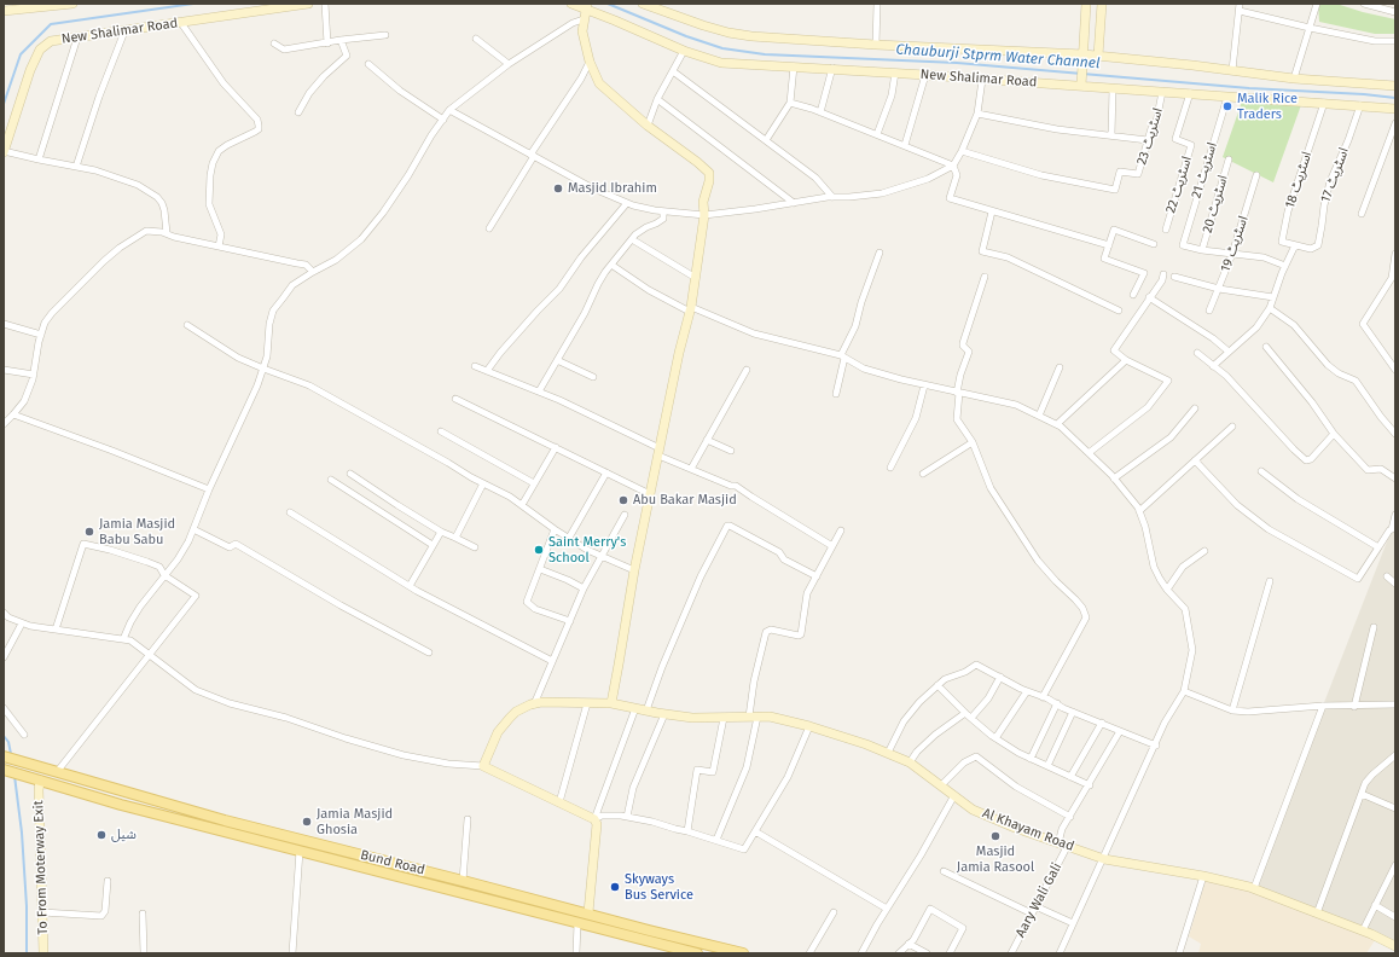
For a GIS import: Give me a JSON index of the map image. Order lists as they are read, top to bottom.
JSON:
{
  "streets": {
    "main road": ["Bund Road"],
    "street": [
      "New Shalimar Road",
      "اسٹریٹ 23",
      "اسٹریٹ 21",
      "اسٹریٹ 17",
      "اسٹریٹ 18",
      "اسٹریٹ 22",
      "اسٹریٹ 20",
      "اسٹریٹ 19",
      "Al Khayam Road",
      "To From Moterway Exit",
      "Aary Wali Gali"
    ]
  },
  "crossings": [
    ["New Shalimar Road", "اسٹریٹ 23"],
    ["New Shalimar Road", "اسٹریٹ 21"],
    ["New Shalimar Road", "اسٹریٹ 17"],
    ["New Shalimar Road", "اسٹریٹ 18"],
    ["New Shalimar Road", "اسٹریٹ 22"],
    ["اسٹریٹ 21", "اسٹریٹ 20"],
    ["اسٹریٹ 17", "اسٹریٹ 18"],
    ["Al Khayam Road", "Aary Wali Gali"],
    ["Bund Road", "To From Moterway Exit"]
  ],
  "water": ["Chauburji Stprm Water Channel"],
  "places": [
    "Malik Rice Traders",
    "Masjid Ibrahim",
    "Abu Bakar Masjid",
    "Jamia Masjid Babu Sabu",
    "Saint Merry's School",
    "Jamia Masjid Ghosia",
    "شیل",
    "Masjid Jamia Rasool",
    "Skyways Bus Service"
  ]
}
